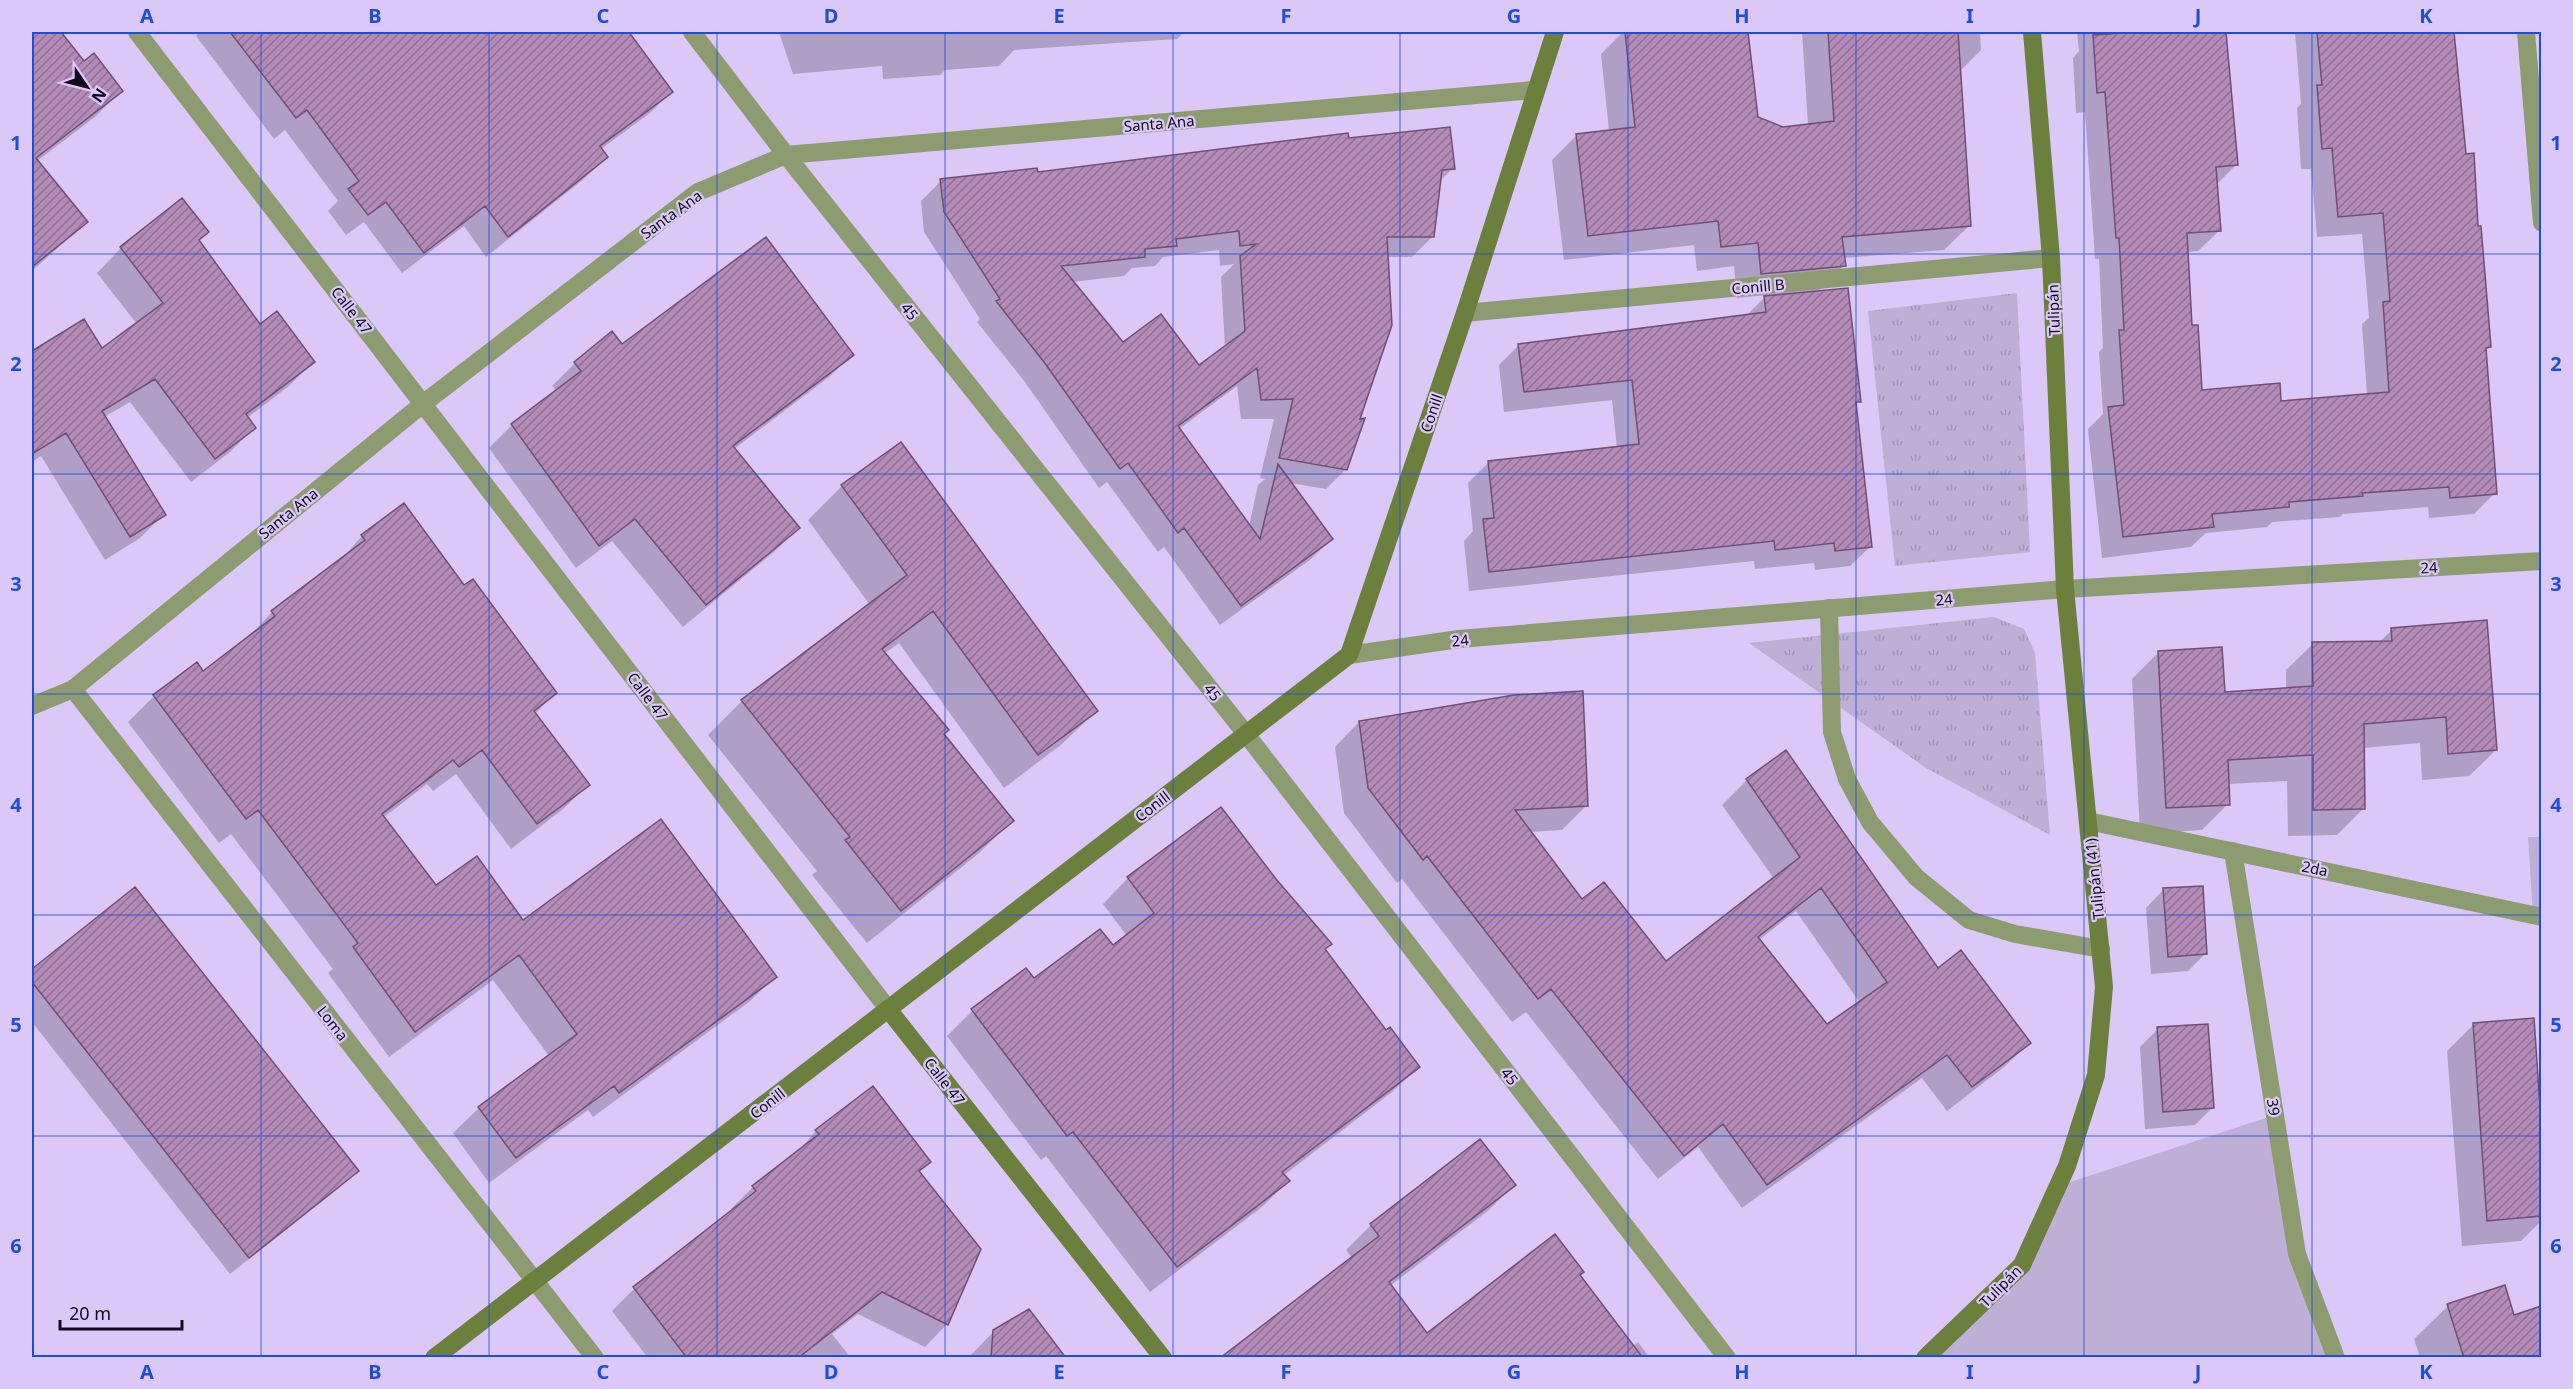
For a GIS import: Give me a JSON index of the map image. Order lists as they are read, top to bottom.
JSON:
{
  "streets": {
    "street": [
      "Santa Ana",
      "Conill B",
      "Calle 47",
      "Tulipán",
      "45",
      "Conill",
      "24",
      "2da",
      "Tulipán (41)",
      "Loma",
      "39"
    ]
  },
  "crossings": [
    ["Santa Ana", "Calle 47"],
    ["Santa Ana", "45"],
    ["Santa Ana", "Conill"],
    ["Santa Ana", "Loma"],
    ["Conill B", "Tulipán"],
    ["Conill B", "Conill"],
    ["Calle 47", "Conill"],
    ["Tulipán", "24"],
    ["Tulipán", "Tulipán (41)"],
    ["45", "Conill"],
    ["Conill", "24"],
    ["Conill", "Loma"],
    ["24", "Tulipán (41)"],
    ["2da", "Tulipán (41)"],
    ["2da", "39"]
  ],
  "scale_bar": "20 m",
  "north": "bottom right",
  "grid": {
    "columns": [
      "A",
      "B",
      "C",
      "D",
      "E",
      "F",
      "G",
      "H",
      "I",
      "J",
      "K"
    ],
    "rows": [
      "1",
      "2",
      "3",
      "4",
      "5",
      "6"
    ]
  }
}
